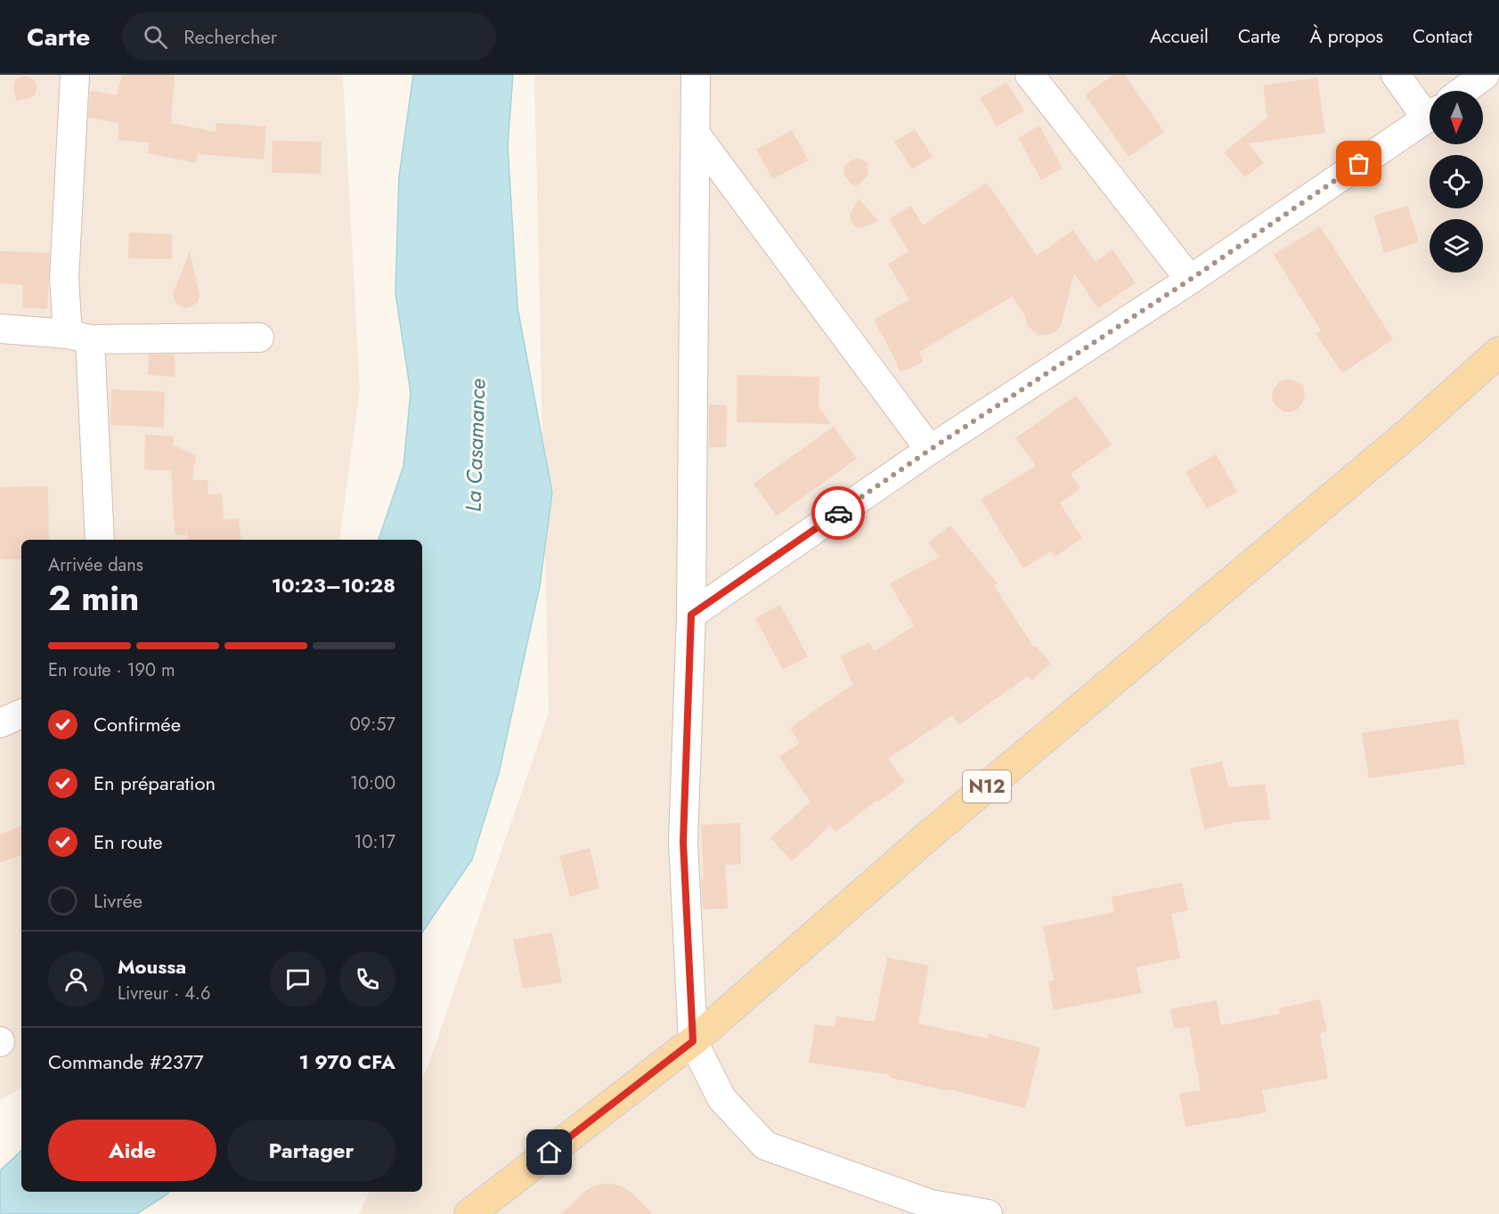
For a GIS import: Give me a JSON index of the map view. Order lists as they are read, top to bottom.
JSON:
{
  "streets": {
    "main road": ["N12"]
  },
  "water": ["La Casamance"],
  "north": "bottom",
  "page": {
    "header": "Carte",
    "search": "Rechercher",
    "nav": [
      "Accueil",
      "Carte",
      "À propos",
      "Contact"
    ],
    "heading": ["2 min", "Arrivée dans", "10:23–10:28"],
    "panel": [
      "Moussa",
      "Livreur · 4.6",
      "Commande #2377",
      "1 970 CFA"
    ],
    "bar": "En route · 190 m",
    "list": [
      ["Confirmée", "09:57"],
      ["En préparation", "10:00"],
      ["En route", "10:17"],
      "Livrée"
    ],
    "buttons": ["Aide", "Partager"]
  }
}
